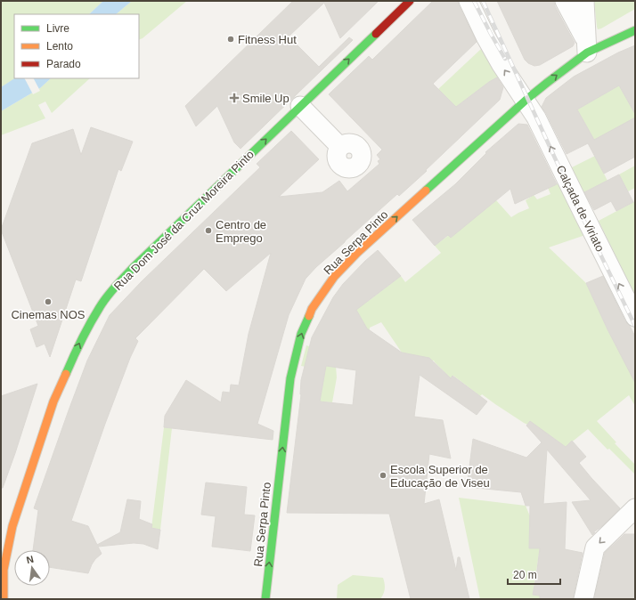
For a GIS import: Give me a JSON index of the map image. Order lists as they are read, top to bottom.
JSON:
{
  "streets": {
    "street": ["Calçada de Viriato", "Rua Dom José da Cruz Moreira Pinto", "Rua Serpa Pinto"]
  },
  "crossings": [
    ["Calçada de Viriato", "Rua Serpa Pinto"]
  ],
  "one_way": ["Calçada de Viriato", "Rua Dom José da Cruz Moreira Pinto", "Rua Serpa Pinto"],
  "places": {
    "other": [
      "Fitness Hut",
      "Centro de Emprego",
      "Cinemas NOS",
      "Escola Superior de Educação de Viseu"
    ],
    "health": ["Smile Up"]
  },
  "legend": ["Livre", "Lento", "Parado"],
  "scale_bar": "20 m",
  "north": "top"
}
